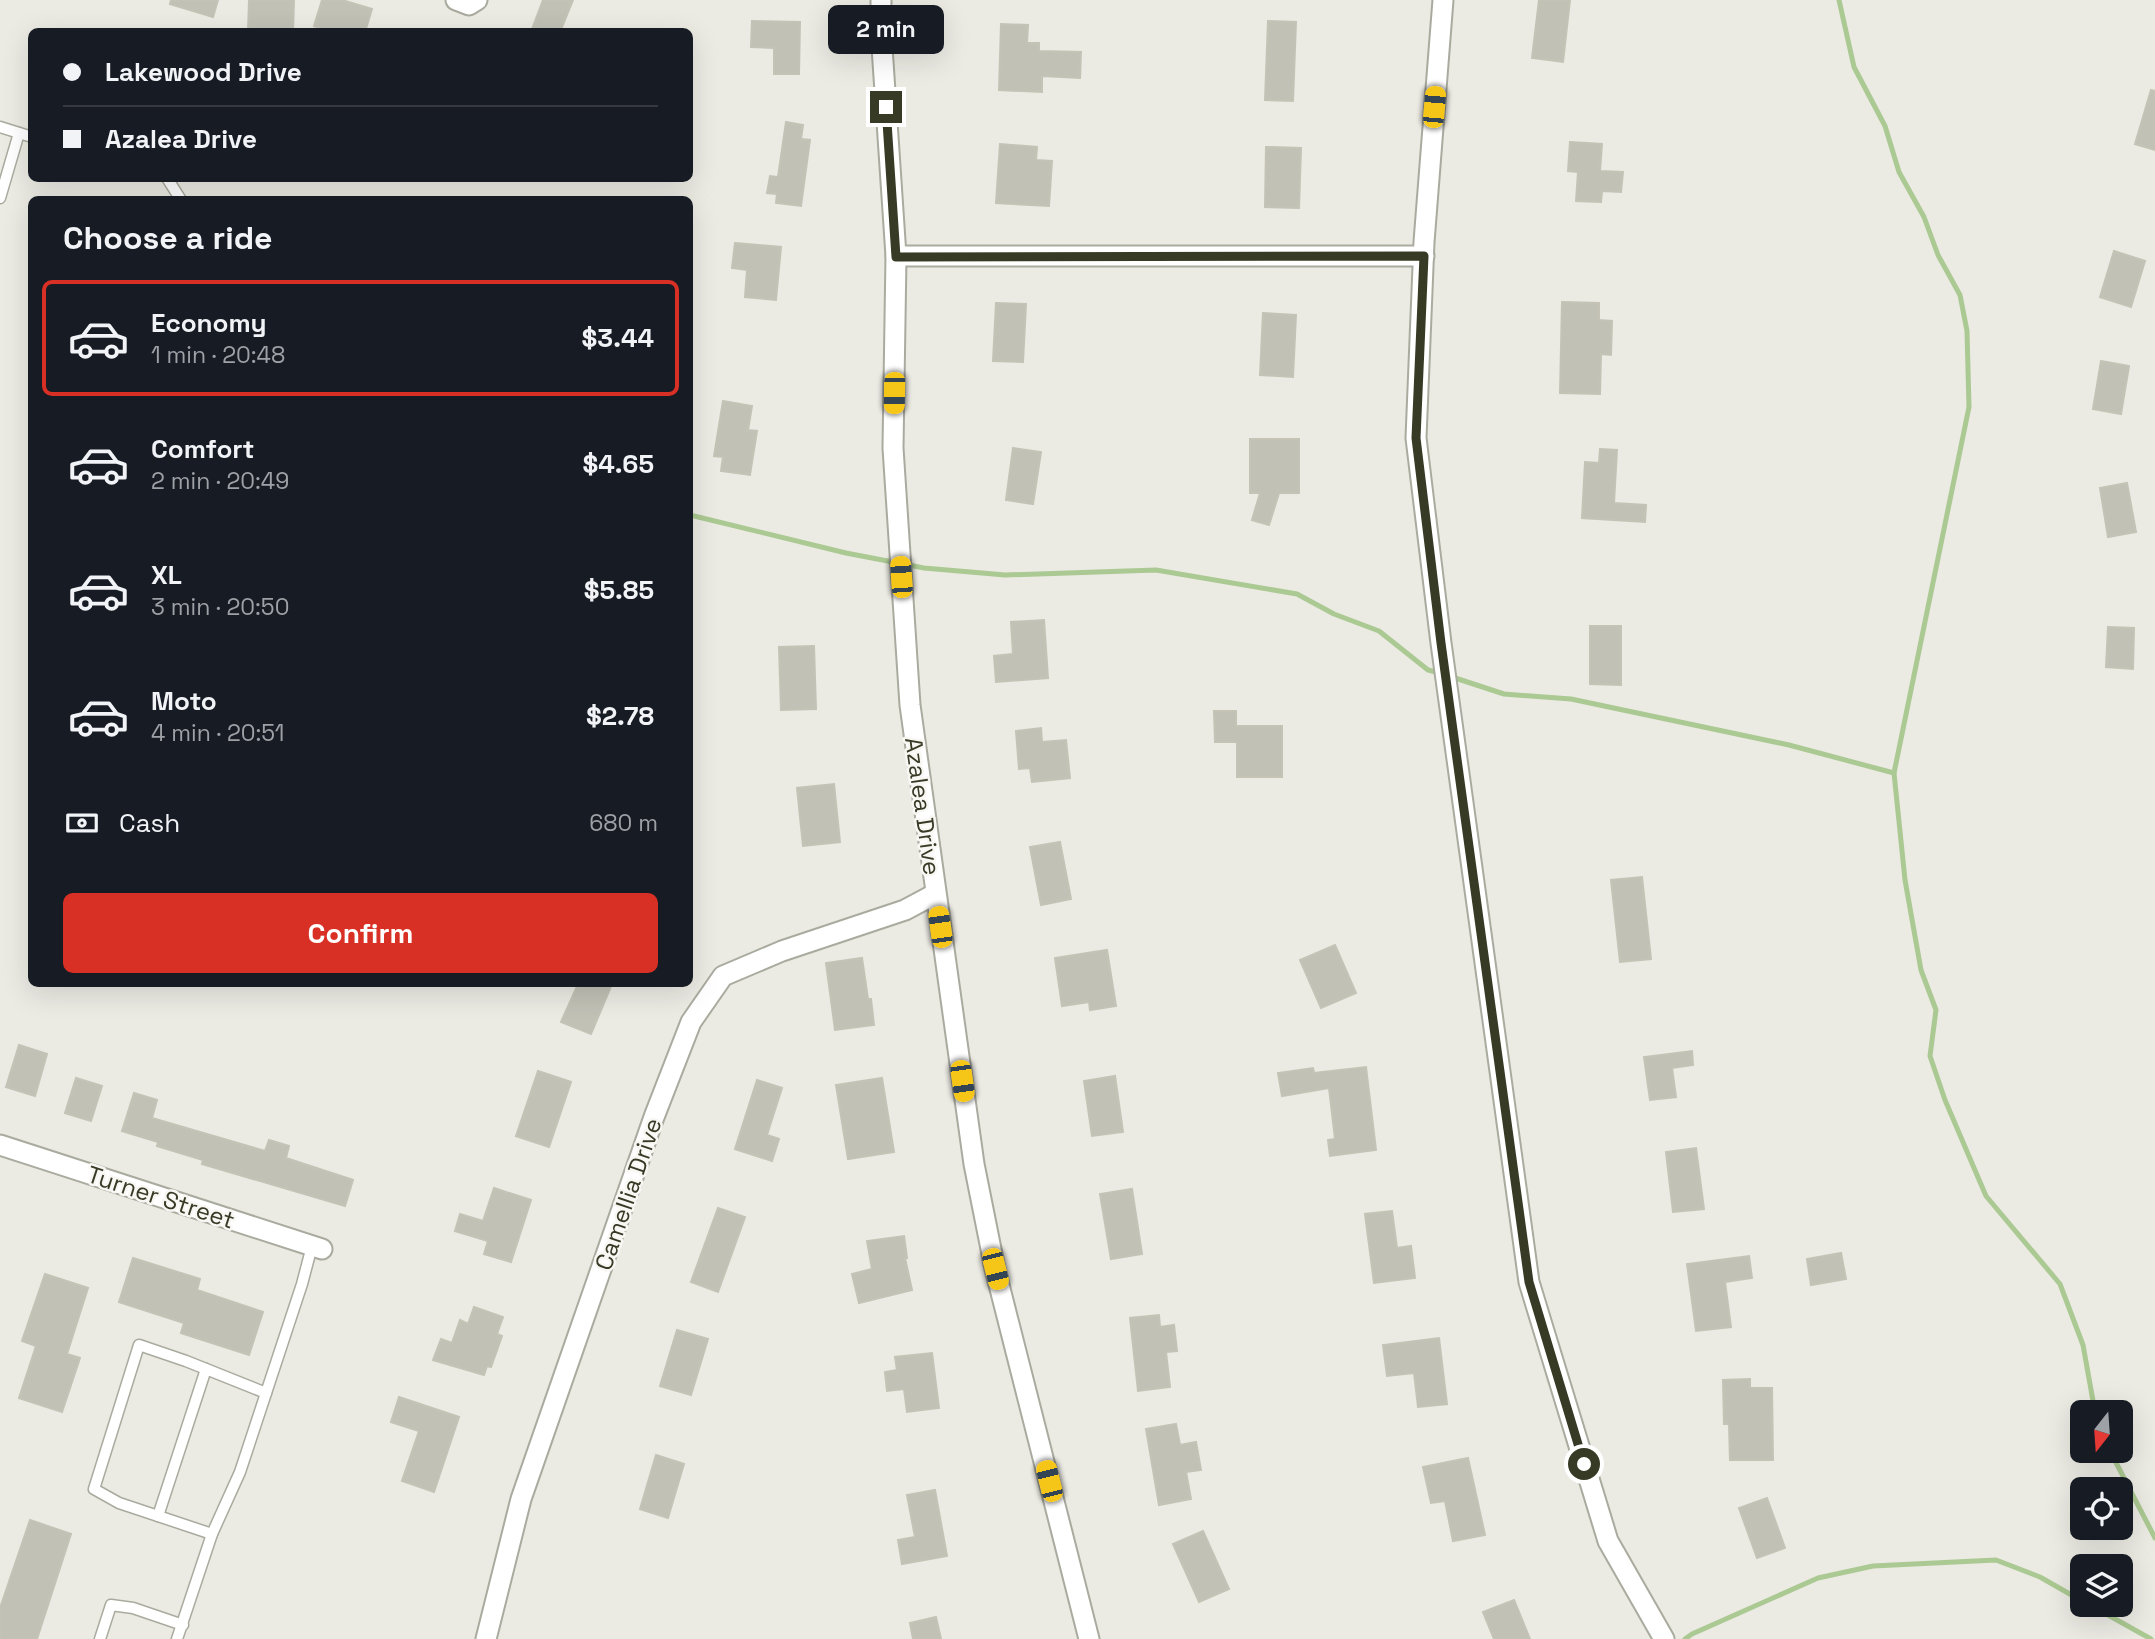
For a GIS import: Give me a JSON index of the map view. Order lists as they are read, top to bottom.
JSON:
{
  "streets": {
    "street": ["Azalea Drive", "Camellia Drive", "Turner Street"]
  },
  "crossings": [
    ["Azalea Drive", "Camellia Drive"]
  ],
  "north": "bottom",
  "page": {
    "bubble": "2 min",
    "banner": ["Lakewood Drive", "Azalea Drive"],
    "heading": "Choose a ride",
    "list": [
      {
        "name": "Economy",
        "note": "1 min · 20:48",
        "value": "$3.44"
      },
      {
        "name": "Comfort",
        "note": "2 min · 20:49",
        "value": "$4.65"
      },
      {
        "name": "XL",
        "note": "3 min · 20:50",
        "value": "$5.85"
      },
      {
        "name": "Moto",
        "note": "4 min · 20:51",
        "value": "$2.78"
      }
    ],
    "pay": ["Cash", "680 m"],
    "buttons": "Confirm"
  }
}
